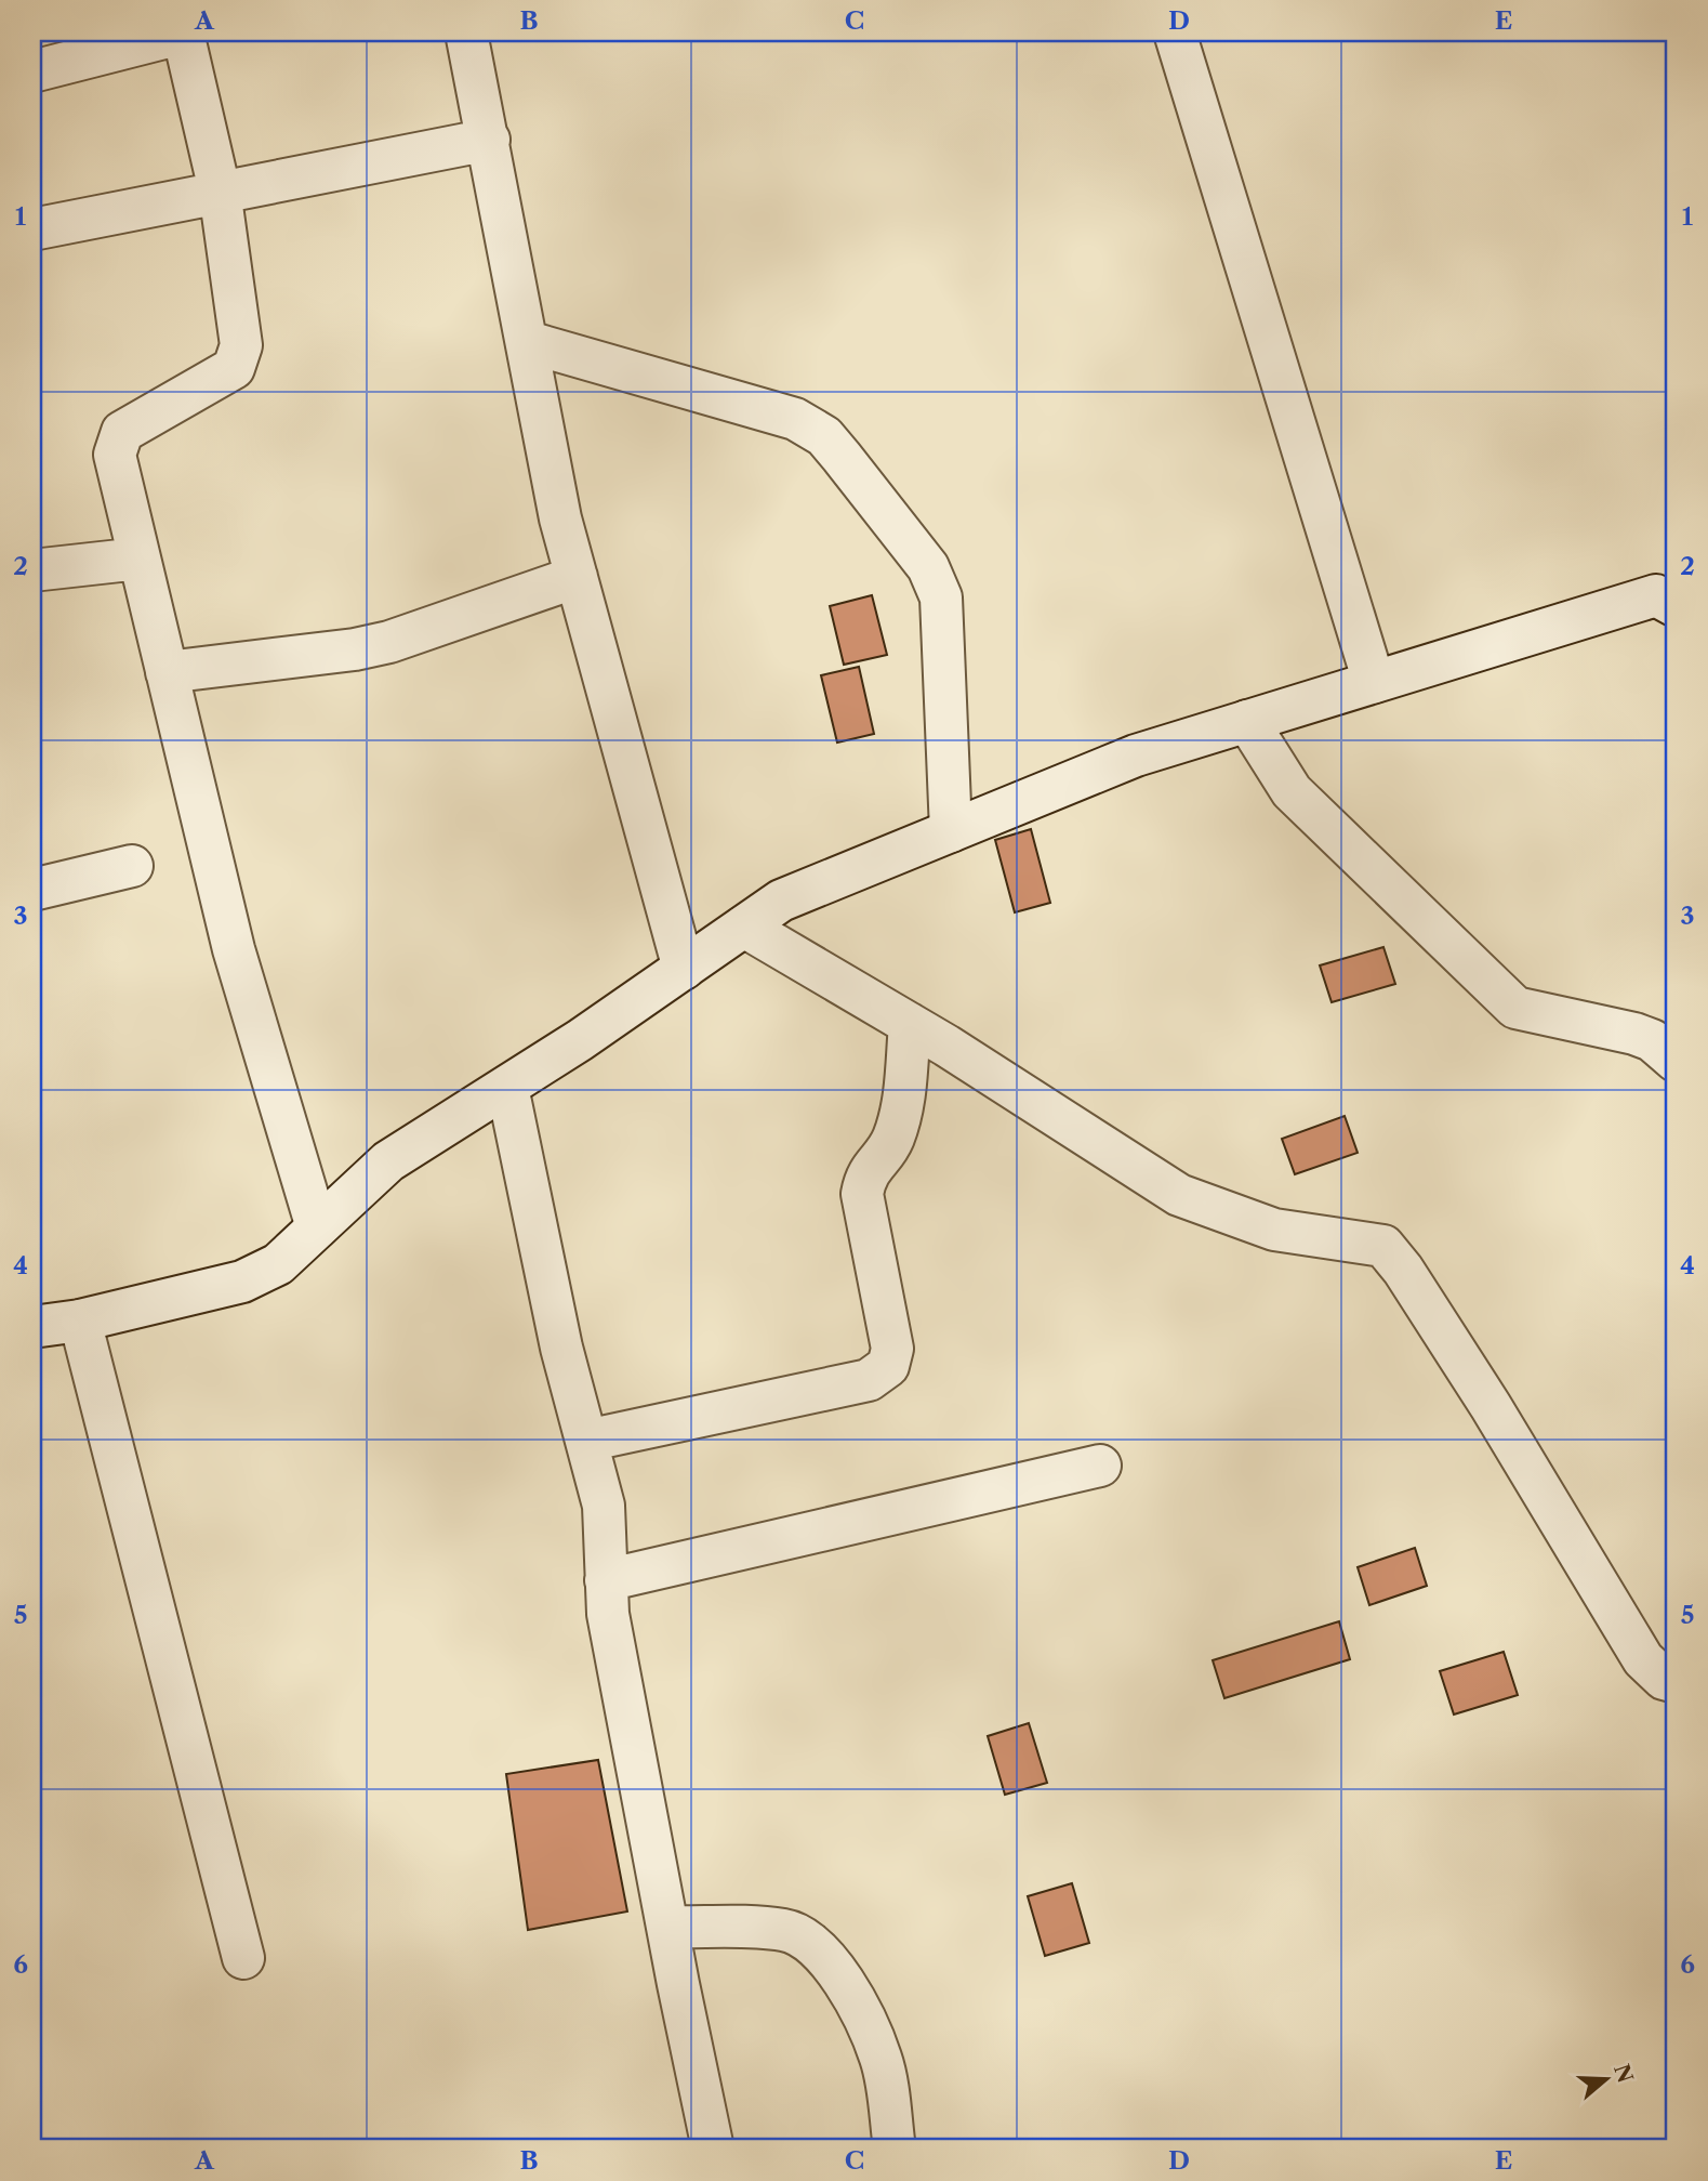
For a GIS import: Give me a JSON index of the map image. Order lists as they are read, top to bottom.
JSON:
{
  "north": "right",
  "grid": {
    "columns": [
      "A",
      "B",
      "C",
      "D",
      "E"
    ],
    "rows": [
      "1",
      "2",
      "3",
      "4",
      "5",
      "6"
    ]
  }
}
